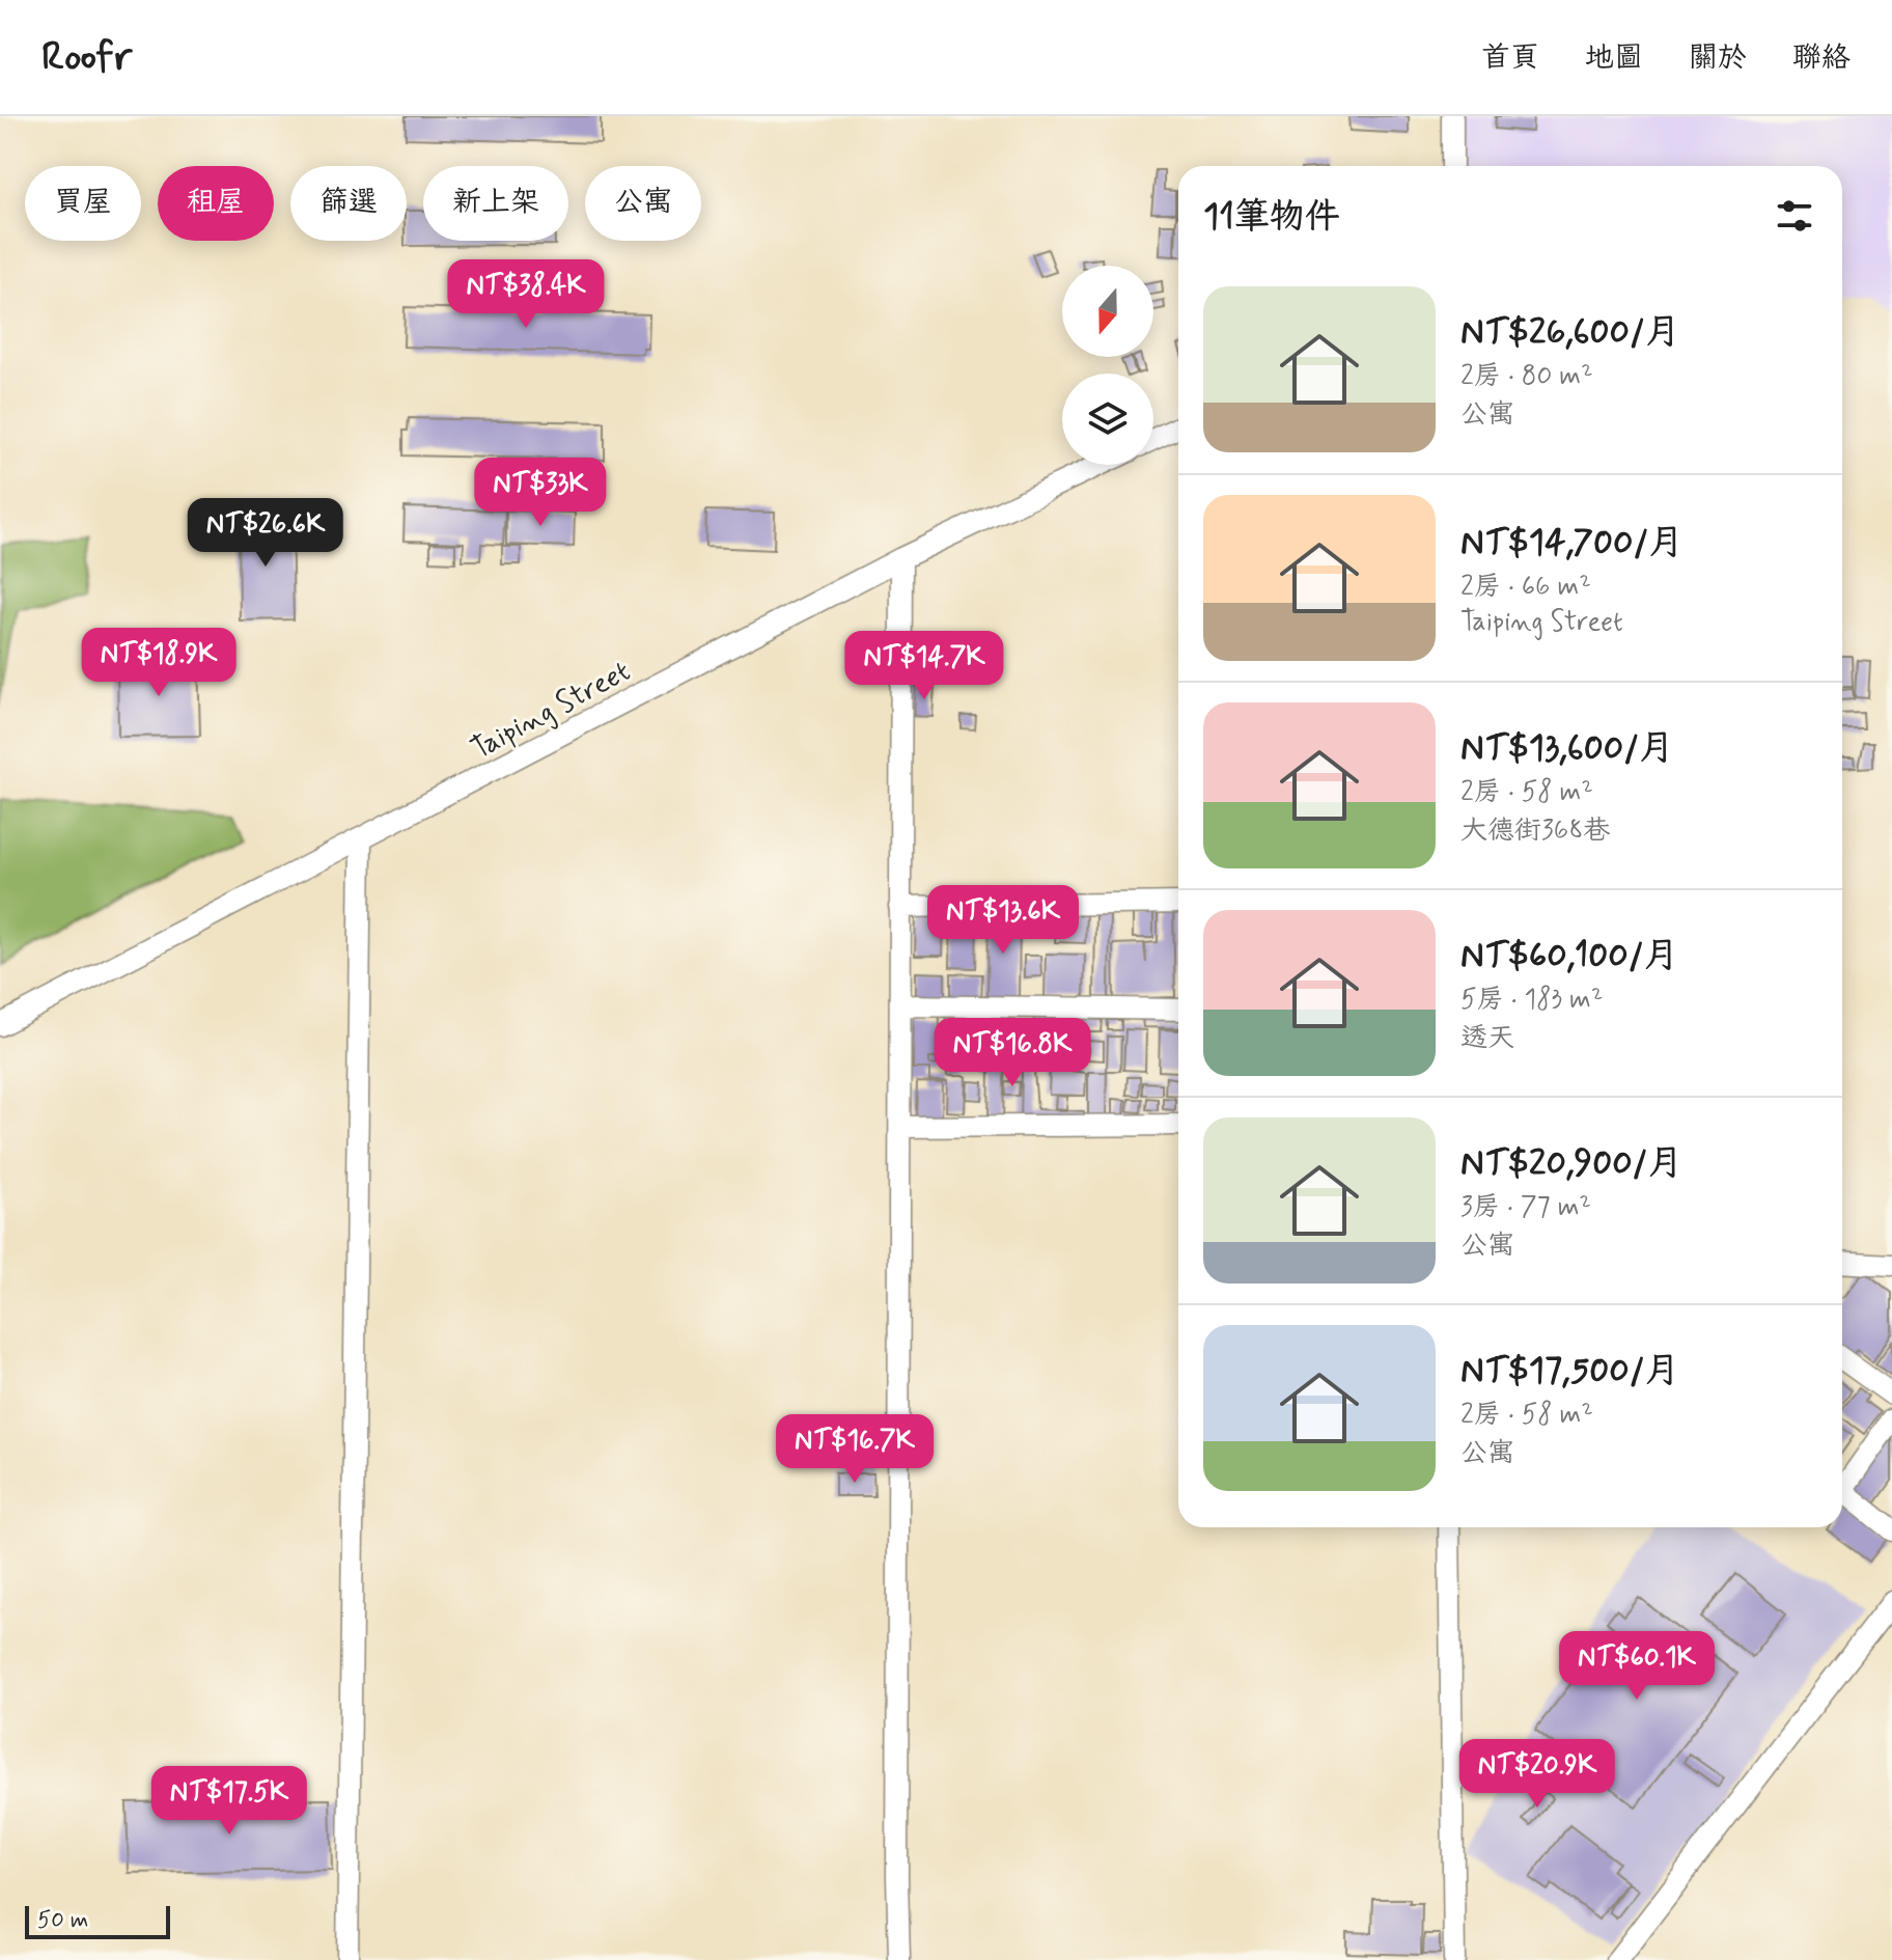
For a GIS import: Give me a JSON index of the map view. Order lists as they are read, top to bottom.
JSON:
{
  "streets": {
    "street": ["Taiping Street"]
  },
  "scale_bar": "50 m",
  "north": "bottom",
  "page": {
    "header": "Roofr",
    "nav": [
      "首頁",
      "地圖",
      "關於",
      "聯絡"
    ],
    "chip": [
      "買屋",
      "租屋",
      "篩選",
      "新上架",
      "公寓"
    ],
    "heading": "11筆物件",
    "price": [
      "NT$38.4K",
      "NT$33K",
      "NT$26.6K",
      "NT$18.9K",
      "NT$14.7K",
      "NT$13.6K",
      "NT$16.8K",
      "NT$16.7K",
      "NT$60.1K",
      "NT$20.9K",
      "NT$17.5K"
    ],
    "list": [
      {
        "name": "NT$26,600/月",
        "note": "2房 · 80 m² · 公寓"
      },
      {
        "name": "NT$14,700/月",
        "note": "2房 · 66 m² · Taiping Street"
      },
      {
        "name": "NT$13,600/月",
        "note": "2房 · 58 m² · 大德街368巷"
      },
      {
        "name": "NT$60,100/月",
        "note": "5房 · 183 m² · 透天"
      },
      {
        "name": "NT$20,900/月",
        "note": "3房 · 77 m² · 公寓"
      },
      {
        "name": "NT$17,500/月",
        "note": "2房 · 58 m² · 公寓"
      }
    ],
    "scale": "50 m"
  }
}
